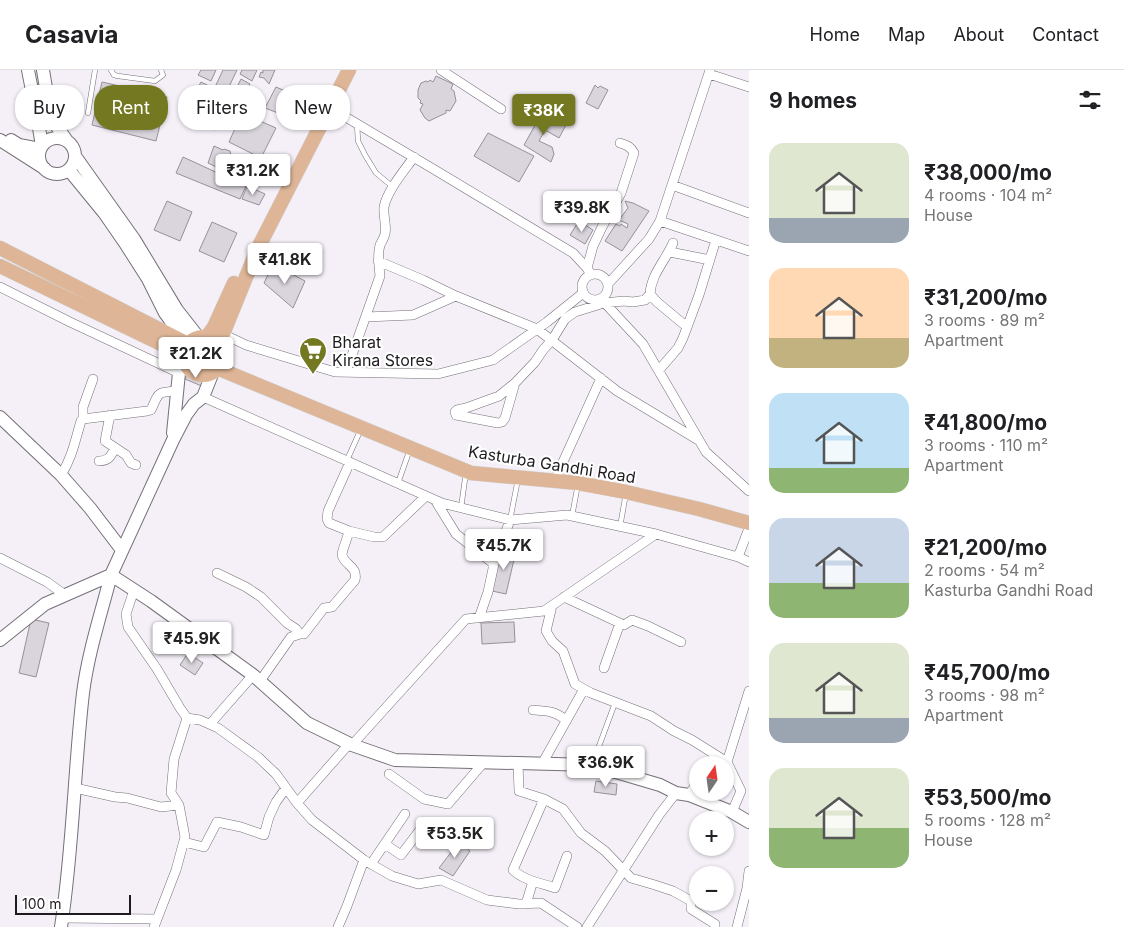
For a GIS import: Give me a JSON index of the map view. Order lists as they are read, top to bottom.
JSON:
{
  "streets": {
    "main road": ["Kasturba Gandhi Road"]
  },
  "places": {
    "supermarket": ["Bharat Kirana Stores"]
  },
  "scale_bar": "100 m",
  "north": "top",
  "page": {
    "header": "Casavia",
    "nav": [
      "Home",
      "Map",
      "About",
      "Contact"
    ],
    "heading": "9 homes",
    "chip": [
      "Buy",
      "Rent",
      "Filters",
      "New"
    ],
    "price": [
      "₹38K",
      "₹31.2K",
      "₹39.8K",
      "₹41.8K",
      "₹21.2K",
      "₹45.7K",
      "₹45.9K",
      "₹36.9K",
      "₹53.5K"
    ],
    "list": [
      {
        "name": "₹38,000/mo",
        "note": "4 rooms · 104 m² · House"
      },
      {
        "name": "₹31,200/mo",
        "note": "3 rooms · 89 m² · Apartment"
      },
      {
        "name": "₹41,800/mo",
        "note": "3 rooms · 110 m² · Apartment"
      },
      {
        "name": "₹21,200/mo",
        "note": "2 rooms · 54 m² · Kasturba Gandhi Road"
      },
      {
        "name": "₹45,700/mo",
        "note": "3 rooms · 98 m² · Apartment"
      },
      {
        "name": "₹53,500/mo",
        "note": "5 rooms · 128 m² · House"
      }
    ],
    "map_buttons": ["+", "−"],
    "scale": "100 m"
  }
}
